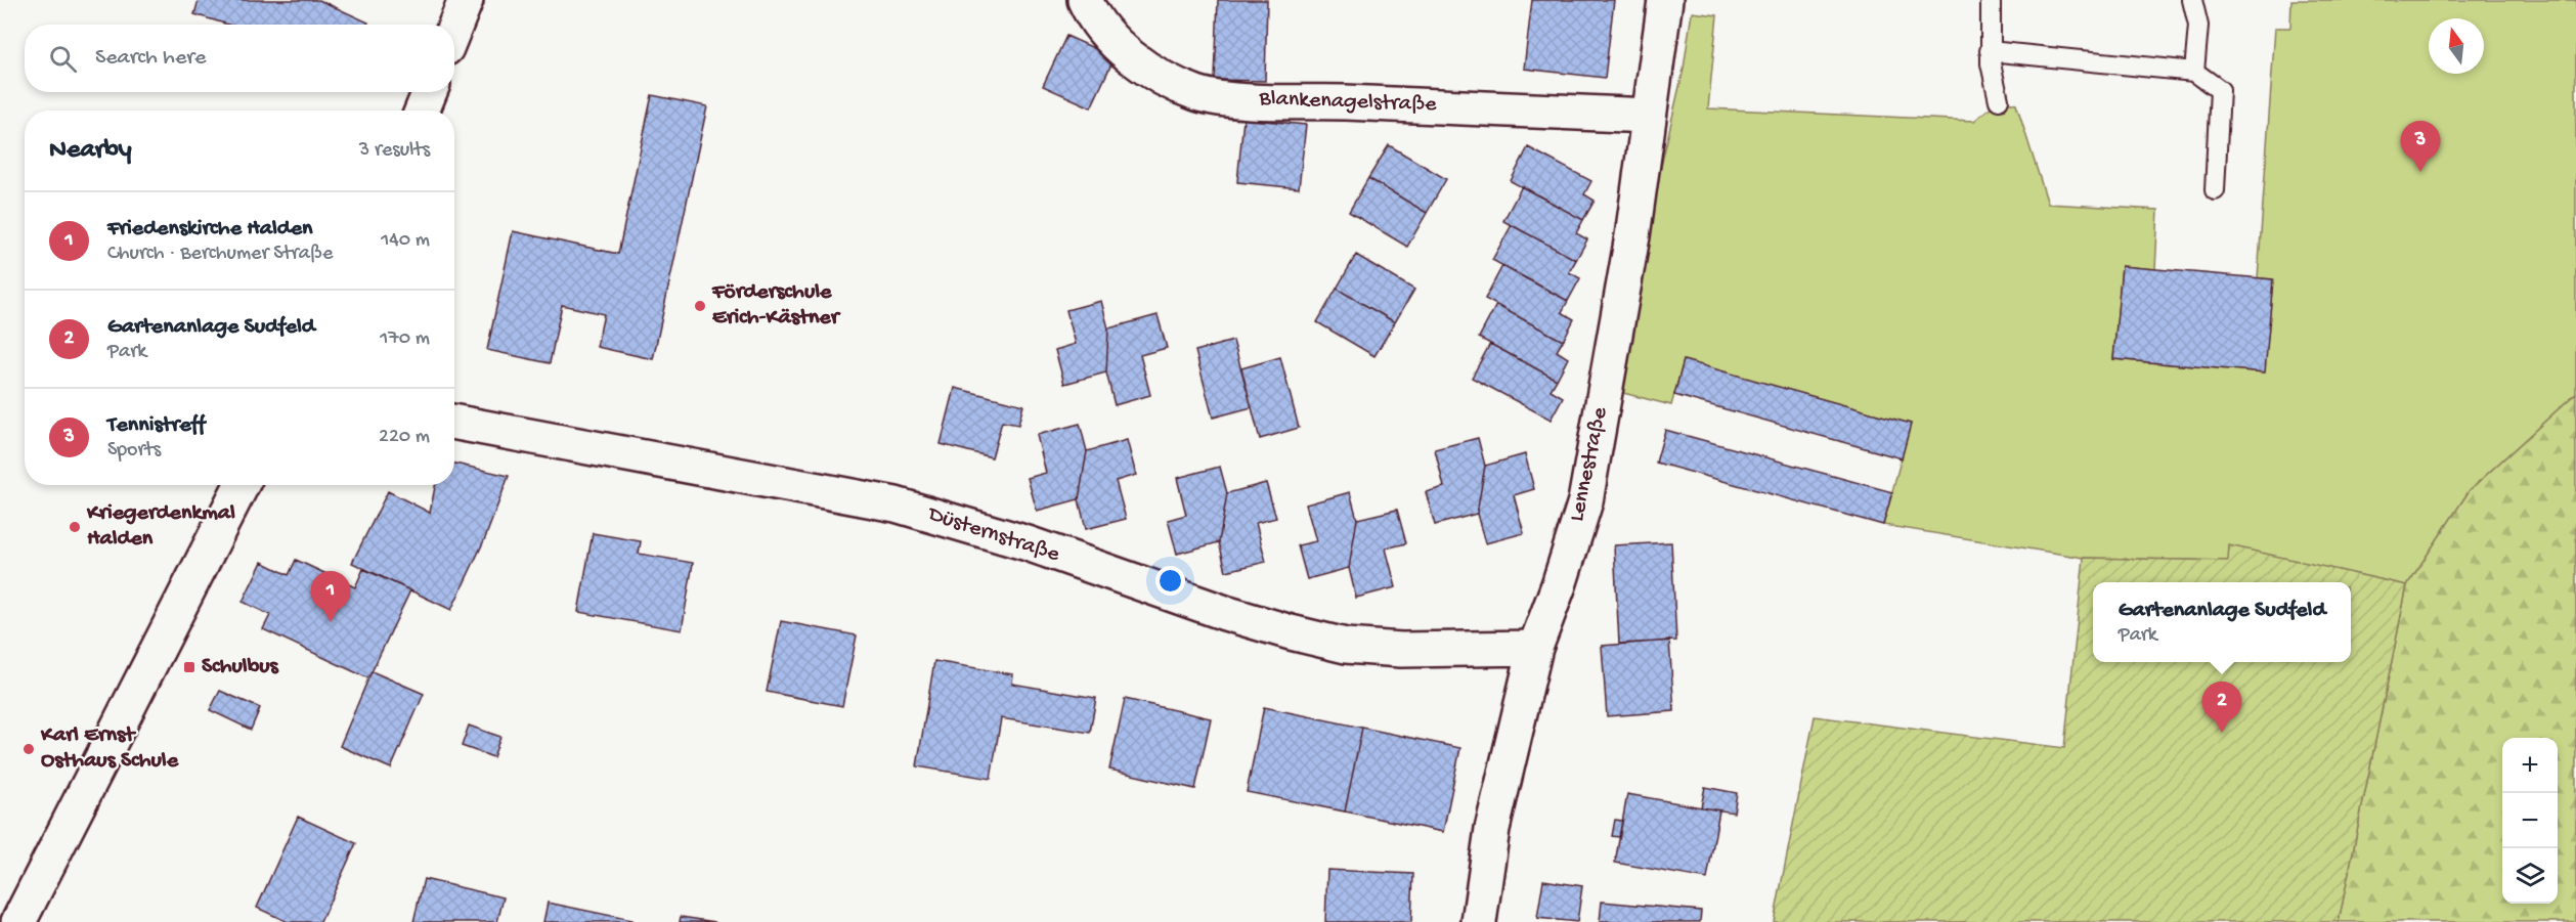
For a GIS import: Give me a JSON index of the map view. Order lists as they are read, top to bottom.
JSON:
{
  "streets": {
    "street": ["Blankenagelstraße", "Lennestraße", "Düsternstraße"]
  },
  "crossings": [
    ["Blankenagelstraße", "Lennestraße"],
    ["Lennestraße", "Düsternstraße"]
  ],
  "places": {
    "other": ["Förderschule Erich-Kästner", "Kriegerdenkmal Halden", "Karl Ernst Osthaus Schule"],
    "transit": ["Schulbus"]
  },
  "north": "top",
  "page": {
    "search": "Search here",
    "heading": ["Nearby", "3 results"],
    "pins": ["3", "1", "2"],
    "list": [
      {
        "mark": "1",
        "name": "Friedenskirche Halden",
        "note": "Church · Berchumer Straße",
        "value": "140 m"
      },
      {
        "mark": "2",
        "name": "Gartenanlage Sudfeld",
        "note": "Park",
        "value": "170 m"
      },
      {
        "mark": "3",
        "name": "Tennistreff",
        "note": "Sports",
        "value": "220 m"
      }
    ],
    "popup": ["Gartenanlage Sudfeld", "Park"],
    "map_buttons": ["+", "−"]
  }
}
